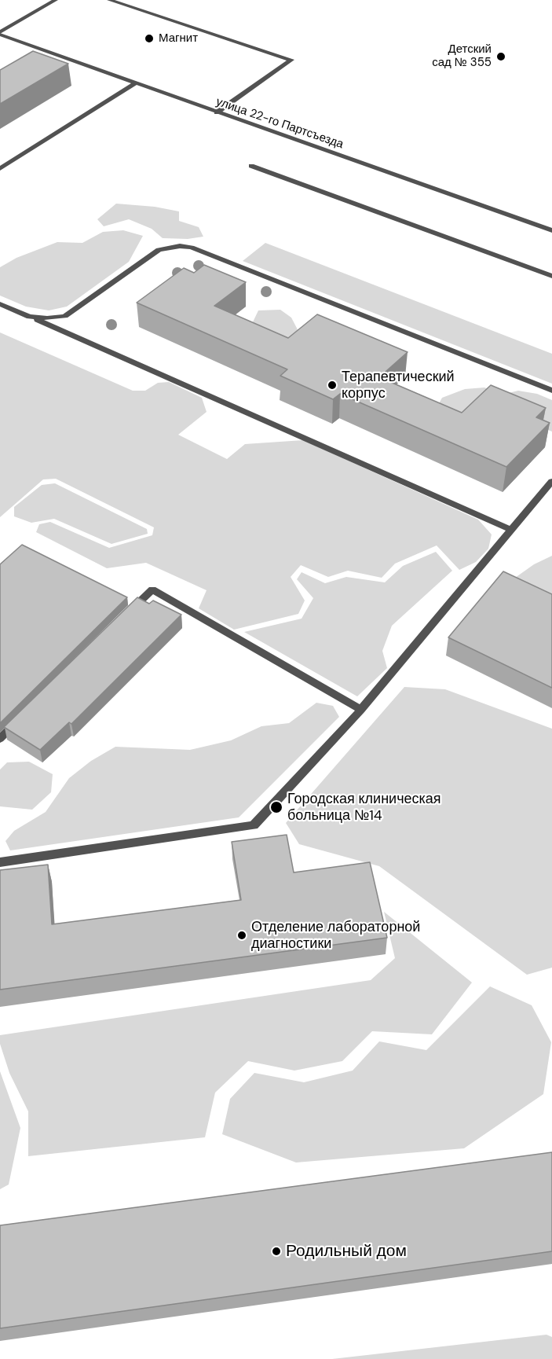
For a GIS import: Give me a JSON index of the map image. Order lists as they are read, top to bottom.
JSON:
{
  "streets": {
    "street": ["улица 22-го Партсъезда"]
  },
  "places": [
    "Магнит",
    "Детский сад № 355",
    "Терапевтический корпус",
    "Городская клиническая больница №14",
    "Отделение лабораторной диагностики",
    "Родильный дом"
  ]
}
